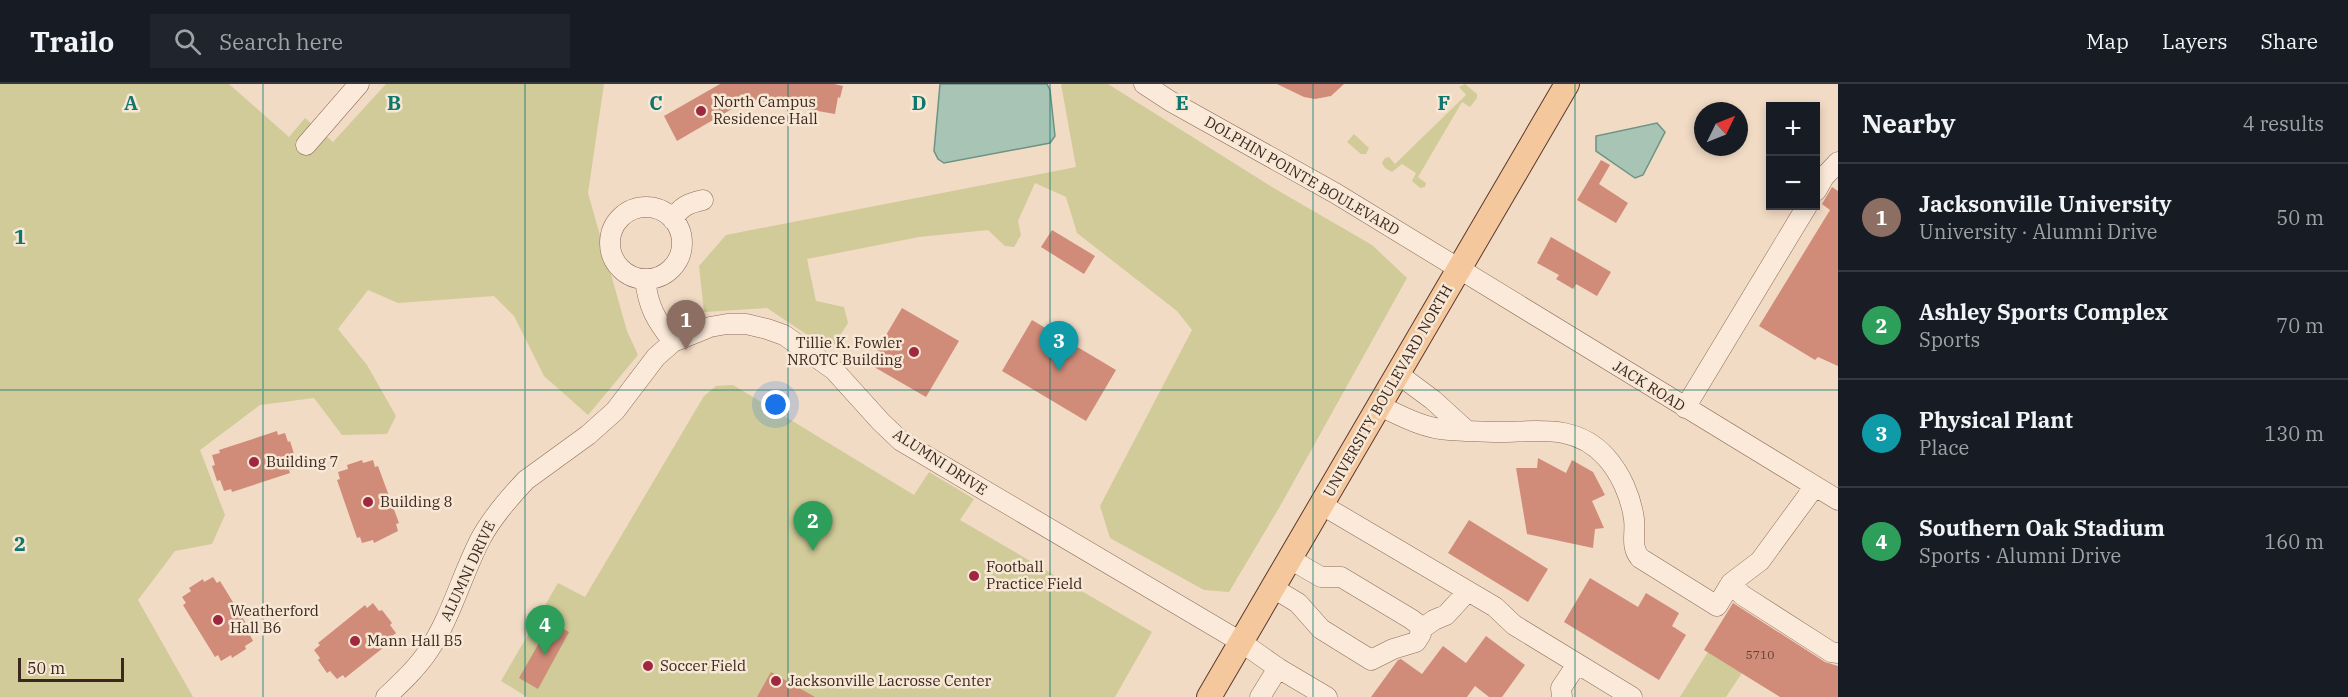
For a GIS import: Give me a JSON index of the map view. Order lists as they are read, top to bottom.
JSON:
{
  "streets": {
    "main road": ["UNIVERSITY BOULEVARD NORTH"],
    "street": ["DOLPHIN POINTE BOULEVARD", "JACK ROAD", "ALUMNI DRIVE"]
  },
  "crossings": [
    ["DOLPHIN POINTE BOULEVARD", "JACK ROAD"],
    ["DOLPHIN POINTE BOULEVARD", "UNIVERSITY BOULEVARD NORTH"],
    ["JACK ROAD", "UNIVERSITY BOULEVARD NORTH"],
    ["UNIVERSITY BOULEVARD NORTH", "ALUMNI DRIVE"]
  ],
  "places": [
    "North Campus Residence Hall",
    "Tillie K. Fowler NROTC Building",
    "Building 7",
    "Building 8",
    "Football Practice Field",
    "Weatherford Hall B6",
    "Mann Hall B5",
    "Soccer Field",
    "Jacksonville Lacrosse Center"
  ],
  "house_numbers": ["5710"],
  "scale_bar": "50 m",
  "north": "top right",
  "page": {
    "header": "Trailo",
    "search": "Search here",
    "nav": ["Map", "Layers", "Share"],
    "heading": ["Nearby", "4 results"],
    "map_buttons": ["+", "−"],
    "list": [
      {
        "mark": "1",
        "name": "Jacksonville University",
        "note": "University · Alumni Drive",
        "value": "50 m"
      },
      {
        "mark": "2",
        "name": "Ashley Sports Complex",
        "note": "Sports",
        "value": "70 m"
      },
      {
        "mark": "3",
        "name": "Physical Plant",
        "note": "Place",
        "value": "130 m"
      },
      {
        "mark": "4",
        "name": "Southern Oak Stadium",
        "note": "Sports · Alumni Drive",
        "value": "160 m"
      }
    ],
    "pins": [
      "1",
      "3",
      "2",
      "4"
    ],
    "scale": "50 m"
  },
  "grid": {
    "columns": [
      "A",
      "B",
      "C",
      "D",
      "E",
      "F"
    ],
    "rows": ["1", "2"]
  }
}
